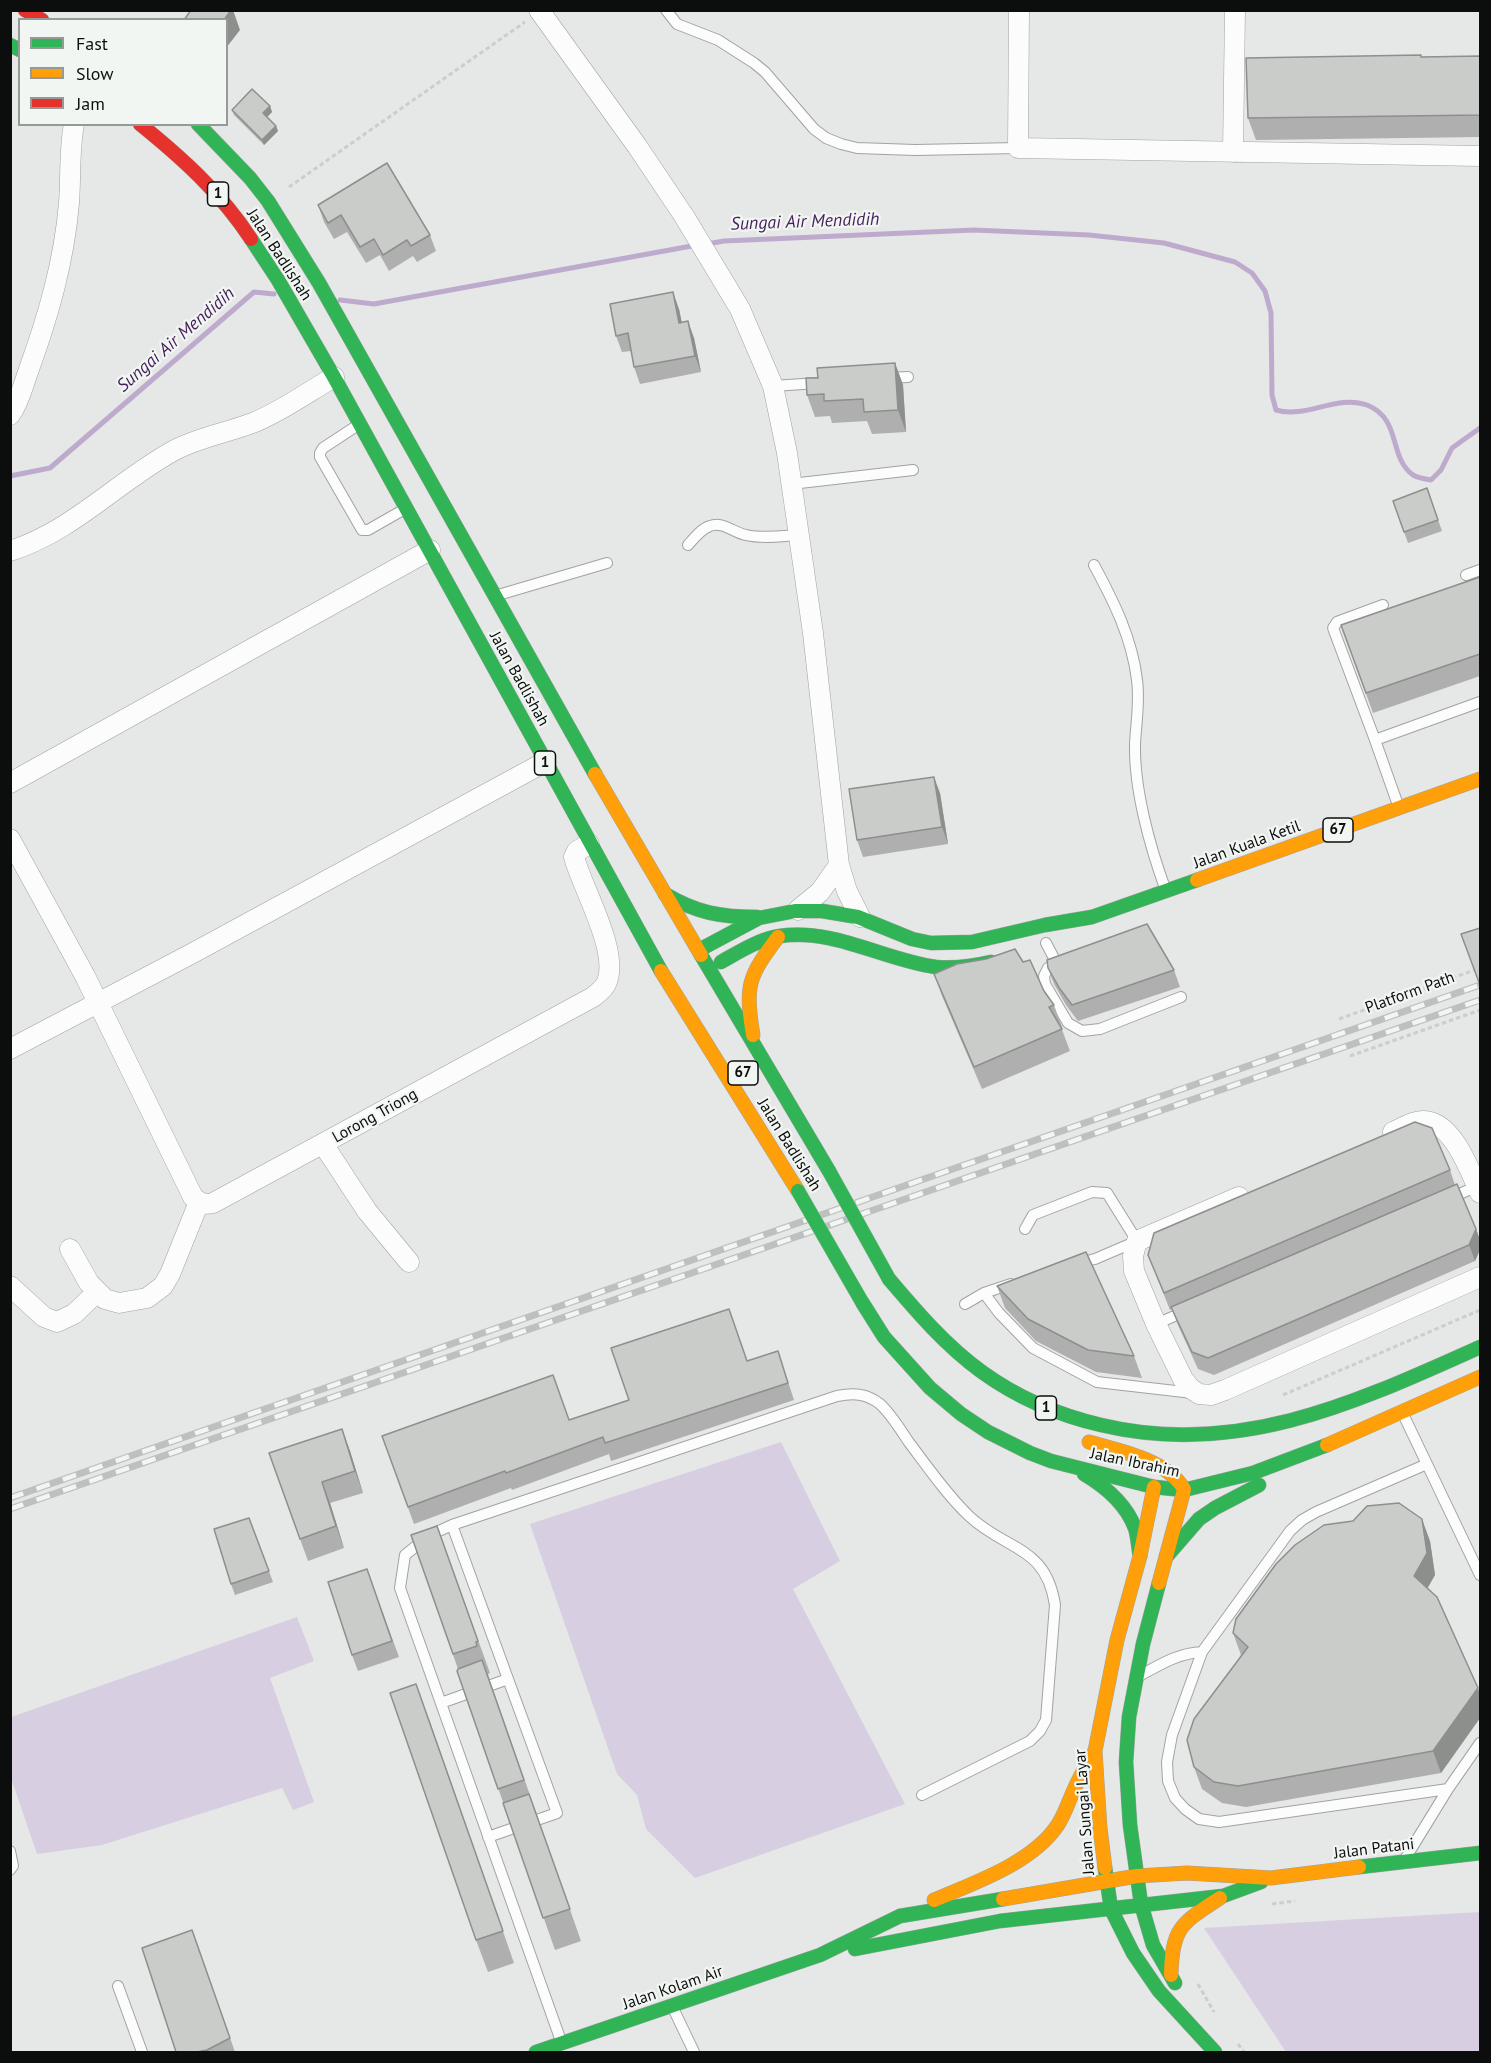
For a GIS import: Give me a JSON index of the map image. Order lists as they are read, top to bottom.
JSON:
{
  "streets": {
    "main road": [
      "1",
      "Jalan Badlishah",
      "67",
      "Jalan Kuala Ketil",
      "Jalan Ibrahim",
      "Jalan Sungai Layar",
      "Jalan Patani",
      "Jalan Kolam Air"
    ],
    "street": ["Lorong Triong"],
    "path": ["Platform Path"]
  },
  "crossings": [
    ["Jalan Badlishah", "Jalan Kuala Ketil"],
    ["Jalan Badlishah", "Lorong Triong"],
    ["Jalan Badlishah", "Jalan Ibrahim"],
    ["Jalan Ibrahim", "Jalan Sungai Layar"],
    ["Jalan Sungai Layar", "Jalan Patani"],
    ["Jalan Sungai Layar", "Jalan Kolam Air"],
    ["Jalan Patani", "Jalan Kolam Air"]
  ],
  "water": ["Sungai Air Mendidih"],
  "legend": ["Fast", "Slow", "Jam"]
}
